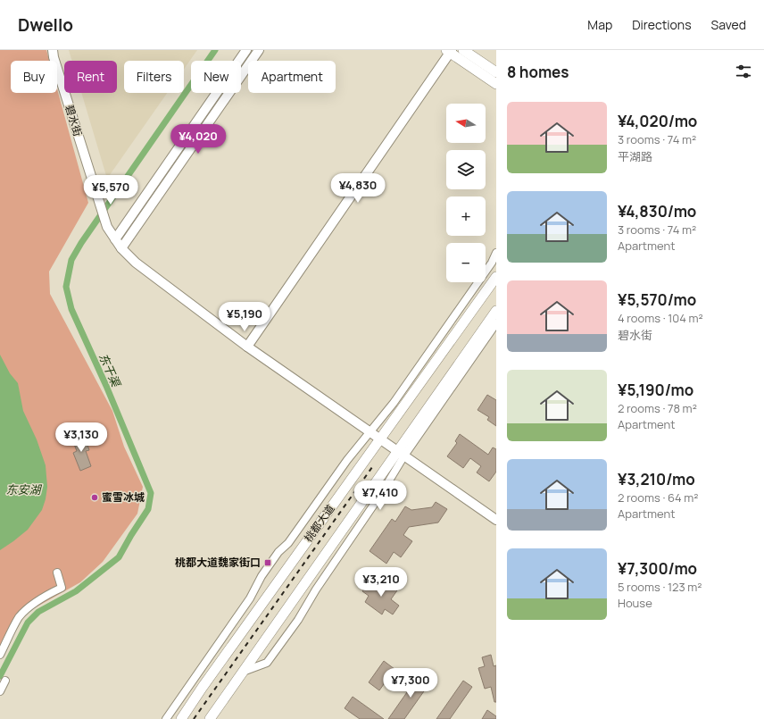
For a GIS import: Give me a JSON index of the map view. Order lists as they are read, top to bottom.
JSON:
{
  "streets": {
    "main road": ["桃都大道"],
    "street": ["碧水街"]
  },
  "crossings": [
    ["碧水街", "桃都大道"]
  ],
  "water": ["东干渠", "东安湖"],
  "places": {
    "other": ["蜜雪冰城"],
    "transit": ["桃都大道魏家街口"]
  },
  "north": "left",
  "page": {
    "header": "Dwello",
    "nav": ["Map", "Directions", "Saved"],
    "heading": "8 homes",
    "chip": [
      "Buy",
      "Rent",
      "Filters",
      "New",
      "Apartment"
    ],
    "list": [
      {
        "name": "¥4,020/mo",
        "note": "3 rooms · 74 m² · 平湖路"
      },
      {
        "name": "¥4,830/mo",
        "note": "3 rooms · 74 m² · Apartment"
      },
      {
        "name": "¥5,570/mo",
        "note": "4 rooms · 104 m² · 碧水街"
      },
      {
        "name": "¥5,190/mo",
        "note": "2 rooms · 78 m² · Apartment"
      },
      {
        "name": "¥3,210/mo",
        "note": "2 rooms · 64 m² · Apartment"
      },
      {
        "name": "¥7,300/mo",
        "note": "5 rooms · 123 m² · House"
      }
    ],
    "map_buttons": ["+", "−"],
    "price": [
      "¥4,020",
      "¥4,830",
      "¥5,570",
      "¥5,190",
      "¥3,130",
      "¥7,410",
      "¥3,210",
      "¥7,300"
    ]
  }
}
